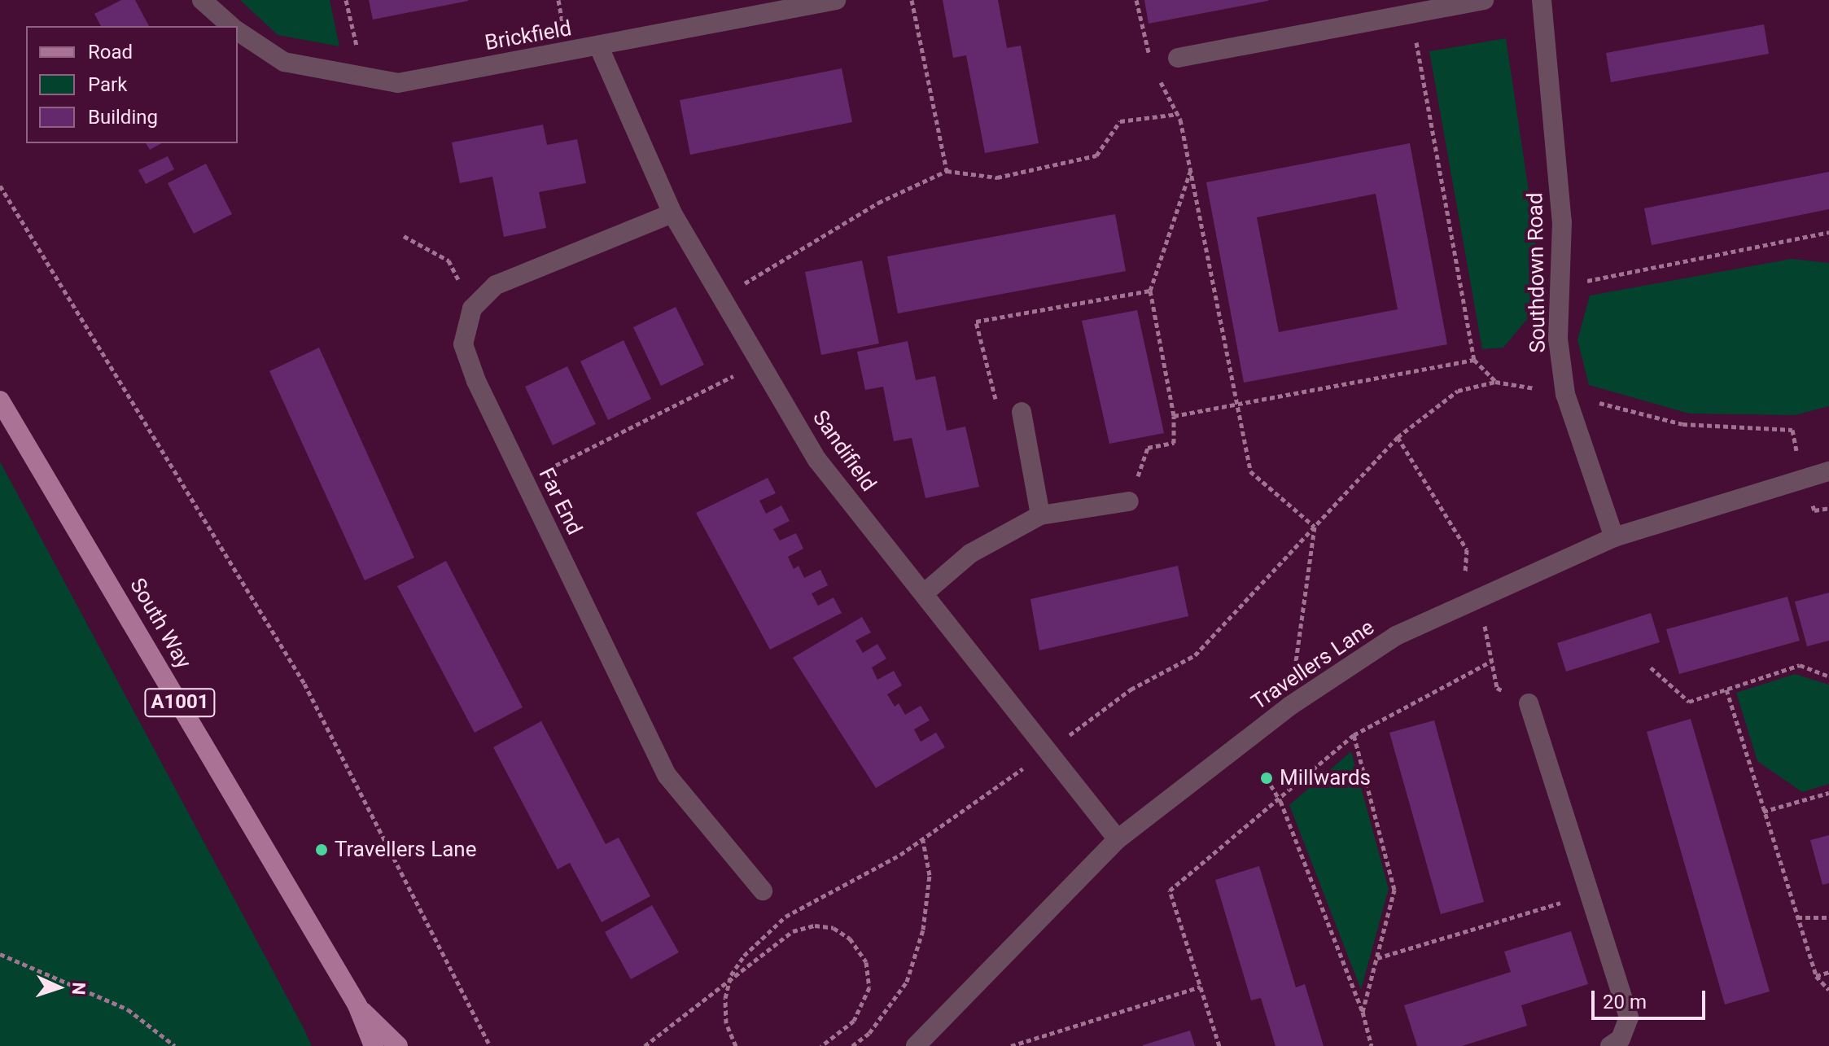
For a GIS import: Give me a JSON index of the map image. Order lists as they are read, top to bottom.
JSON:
{
  "streets": {
    "main road": ["South Way", "A1001"],
    "street": [
      "Brickfield",
      "Southdown Road",
      "Sandifield",
      "Far End",
      "Travellers Lane"
    ]
  },
  "crossings": [
    ["Brickfield", "Sandifield"],
    ["Southdown Road", "Travellers Lane"],
    ["Sandifield", "Travellers Lane"]
  ],
  "places": ["Millwards", "Travellers Lane"],
  "legend": ["Road", "Park", "Building"],
  "scale_bar": "20 m",
  "north": "right"
}
